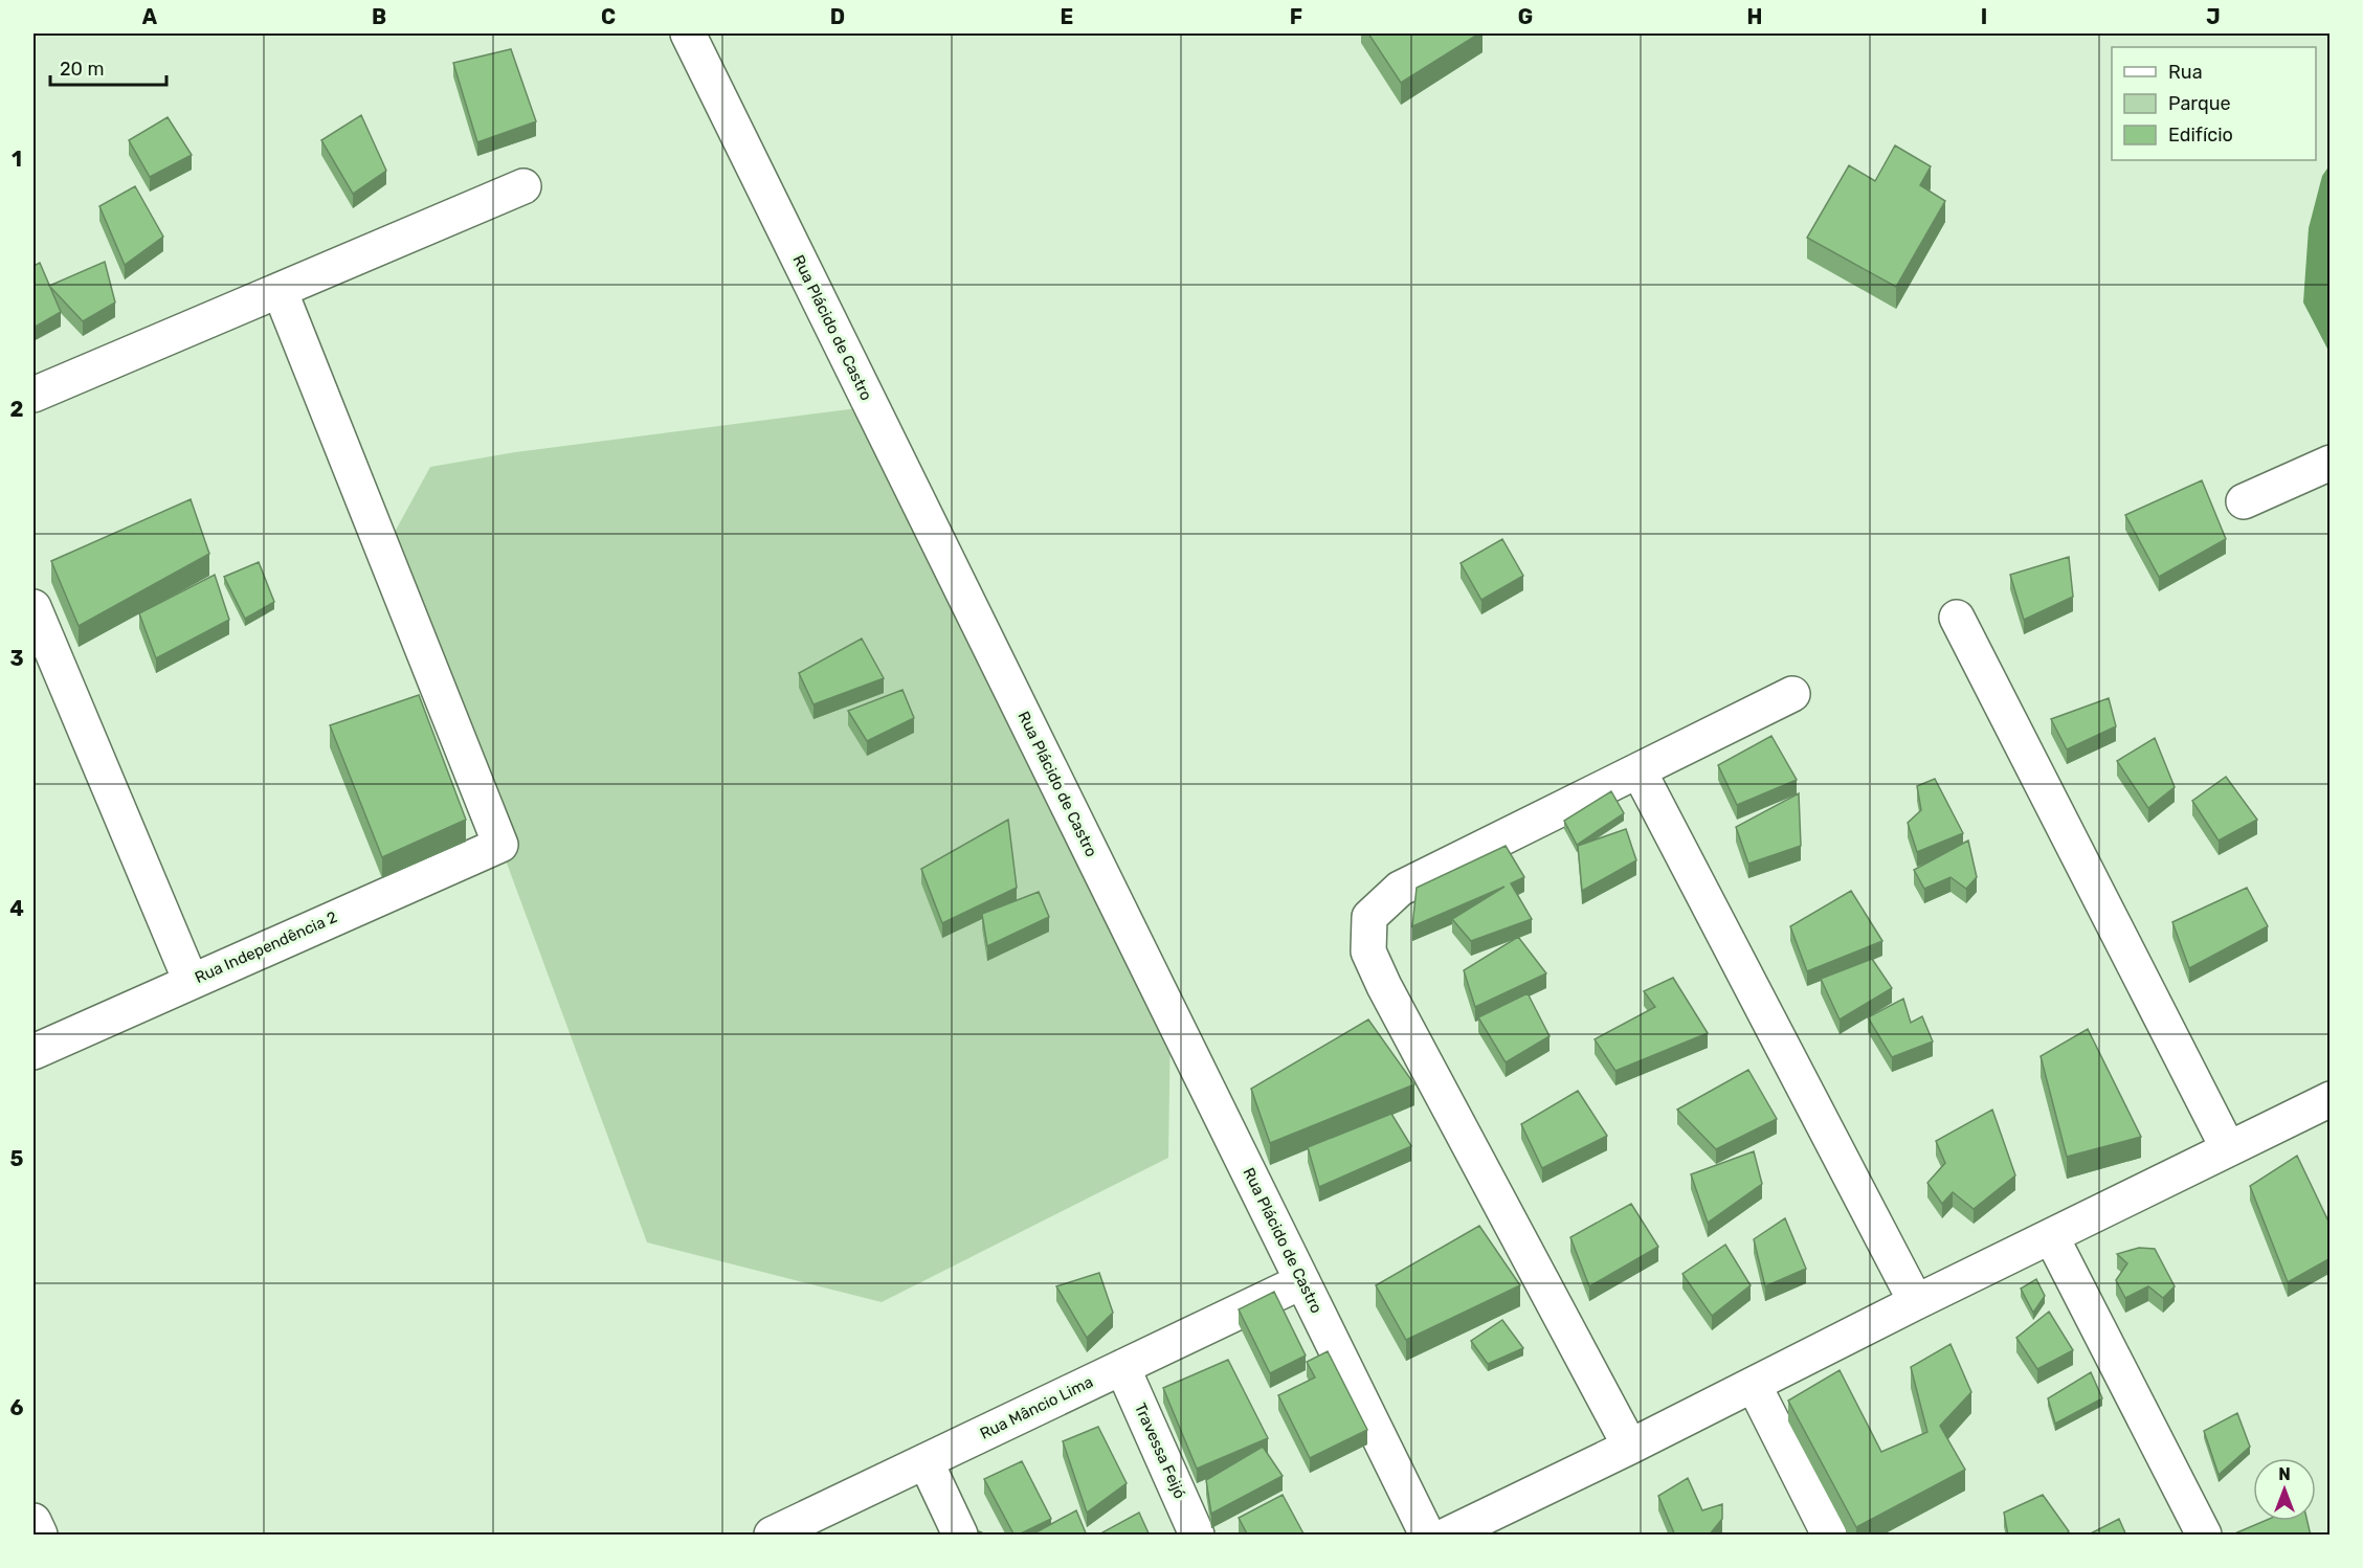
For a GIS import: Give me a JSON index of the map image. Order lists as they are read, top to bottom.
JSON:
{
  "streets": {
    "street": [
      "Rua Plácido de Castro",
      "Rua Independência 2",
      "Rua Mâncio Lima",
      "Travessa Feijó"
    ]
  },
  "crossings": [
    ["Rua Plácido de Castro", "Rua Mâncio Lima"],
    ["Rua Mâncio Lima", "Travessa Feijó"]
  ],
  "legend": ["Rua", "Parque", "Edifício"],
  "scale_bar": "20 m",
  "north": "top",
  "grid": {
    "columns": [
      "A",
      "B",
      "C",
      "D",
      "E",
      "F",
      "G",
      "H",
      "I",
      "J"
    ],
    "rows": [
      "1",
      "2",
      "3",
      "4",
      "5",
      "6"
    ]
  }
}
